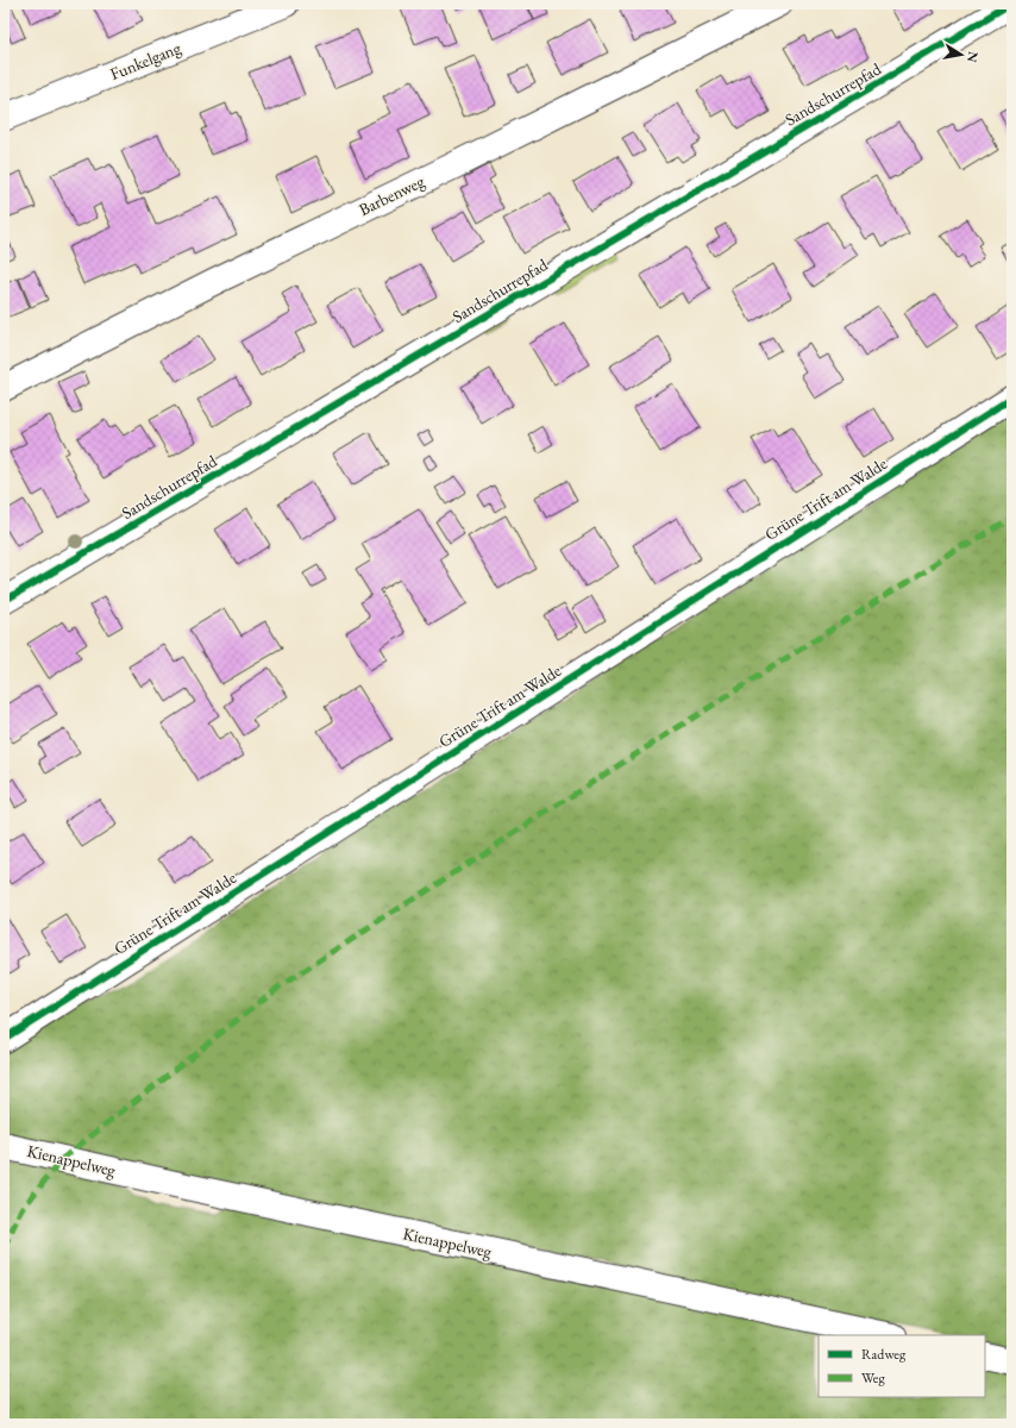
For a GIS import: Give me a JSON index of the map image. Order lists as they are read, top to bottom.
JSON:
{
  "streets": {
    "street": [
      "Funkelgang",
      "Sandschurrepfad",
      "Barbenweg",
      "Grüne Trift am Walde",
      "Kienappelweg"
    ]
  },
  "legend": ["Radweg", "Weg"],
  "north": "right"
}
